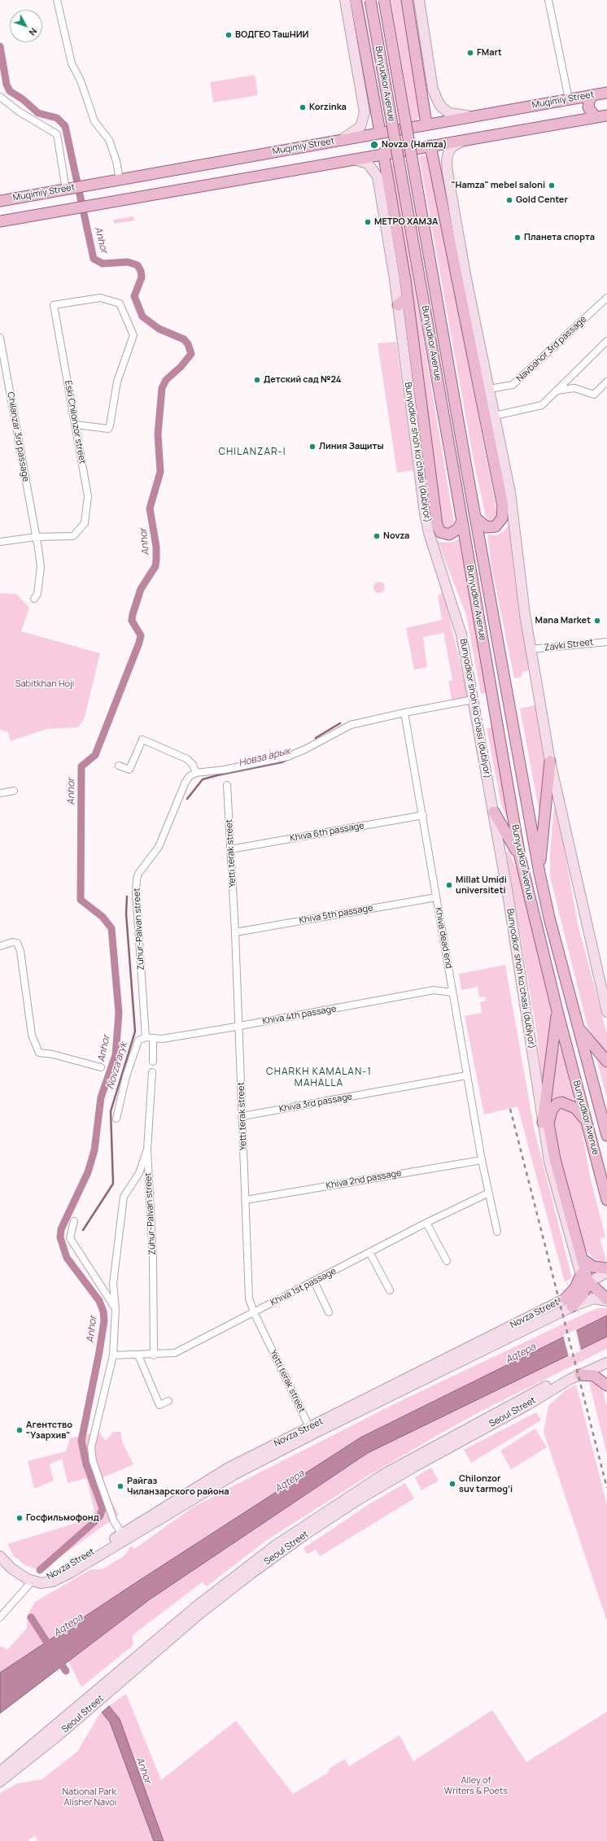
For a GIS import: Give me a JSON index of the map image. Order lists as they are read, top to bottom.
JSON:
{
  "streets": {
    "main road": ["Bunyudkor Avenue", "Muqimiy Street"],
    "street": [
      "Navbahor 3rd passage",
      "Eski Chilonzor street",
      "Chilanzar 3rd passage",
      "Bunyodkor shoh koʻchasi (dublyor)",
      "Zavki Street",
      "Khiva 6th passage",
      "Yetti terak street",
      "Khiva 5th passage",
      "Zuhur-Palvan street",
      "Khiva dead end",
      "Khiva 4th passage",
      "Khiva 3rd passage",
      "Khiva 2nd passage",
      "Khiva 1st passage",
      "Novza Street",
      "Seoul Street"
    ]
  },
  "crossings": [
    ["Eski Chilonzor street", "Chilanzar 3rd passage"],
    ["Khiva 6th passage", "Yetti terak street"],
    ["Khiva 6th passage", "Khiva dead end"],
    ["Yetti terak street", "Khiva 5th passage"],
    ["Yetti terak street", "Khiva 4th passage"],
    ["Yetti terak street", "Khiva 3rd passage"],
    ["Yetti terak street", "Khiva 2nd passage"],
    ["Yetti terak street", "Khiva 1st passage"],
    ["Yetti terak street", "Novza Street"],
    ["Khiva 5th passage", "Khiva dead end"],
    ["Zuhur-Palvan street", "Khiva 4th passage"],
    ["Zuhur-Palvan street", "Khiva 1st passage"],
    ["Khiva dead end", "Khiva 4th passage"],
    ["Khiva dead end", "Khiva 3rd passage"],
    ["Khiva dead end", "Khiva 2nd passage"],
    ["Khiva dead end", "Khiva 1st passage"]
  ],
  "districts": ["CHILANZAR-I", "CHARKH KAMALAN-1 MAHALLA"],
  "water": [
    "Anhor",
    "Новза арык",
    "Novza aryk",
    "Aqtepa"
  ],
  "parks": ["Sabitkhan Hoji", "Alley of Writers & Poets", "National Park. Alisher Navoi"],
  "places": [
    "ВОДГЕО ТашНИИ",
    "FMart",
    "Korzinka",
    "Novza (Hamza)",
    "\"Hamza\" mebel saloni",
    "Gold Center",
    "МЕТРО ХАМЗА",
    "Планета спорта",
    "Детский сад №24",
    "Линия Защиты",
    "Novza",
    "Mana Market",
    "Millat Umidi universiteti",
    "Агентство \"Узархив\"",
    "Chilonzor suv tarmog‘i",
    "Райгаз Чиланзарского района",
    "Госфильмофонд"
  ],
  "north": "bottom right"
}
